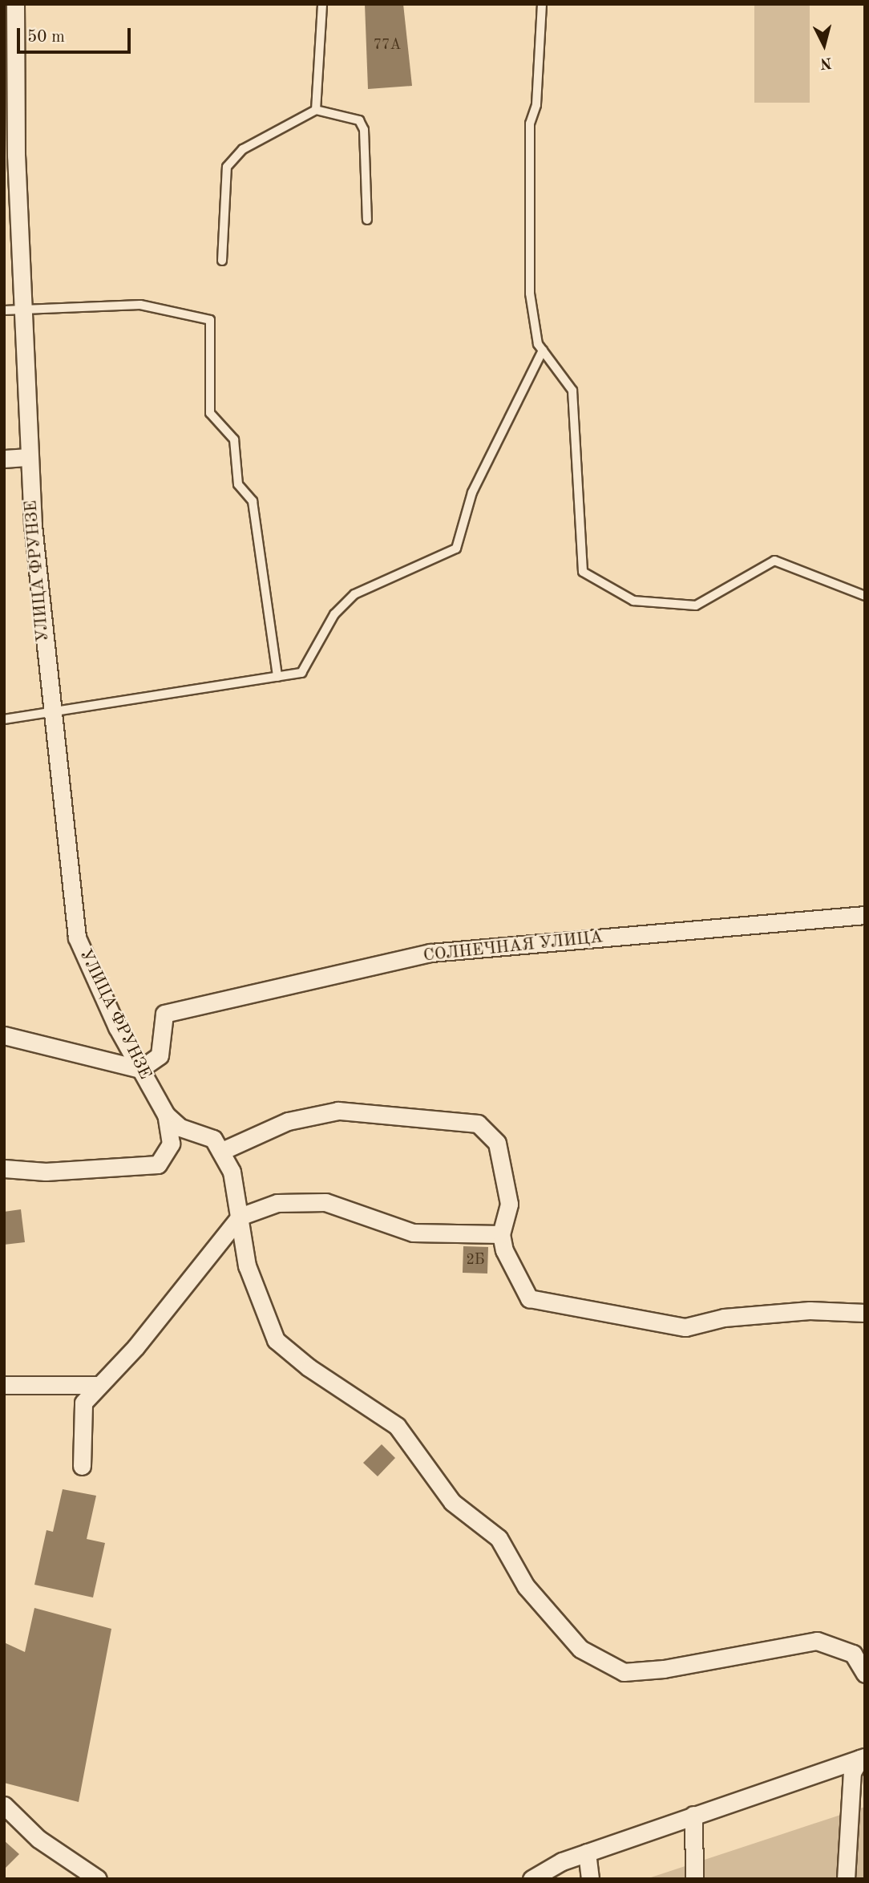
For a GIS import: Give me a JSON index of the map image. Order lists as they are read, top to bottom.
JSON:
{
  "streets": {
    "street": ["УЛИЦА ФРУНЗЕ", "СОЛНЕЧНАЯ УЛИЦА"]
  },
  "crossings": [
    ["УЛИЦА ФРУНЗЕ", "СОЛНЕЧНАЯ УЛИЦА"]
  ],
  "house_numbers": ["77А", "2Б"],
  "scale_bar": "50 m",
  "north": "bottom"
}
